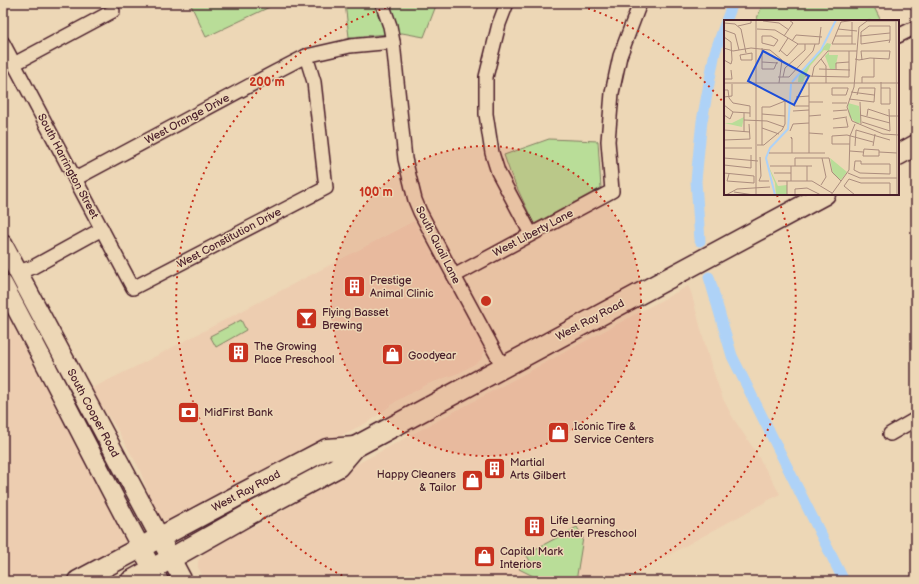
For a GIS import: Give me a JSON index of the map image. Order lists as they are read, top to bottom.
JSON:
{
  "streets": {
    "main road": ["West Ray Road", "South Cooper Road"],
    "street": [
      "West Orange Drive",
      "South Harrington Street",
      "West Liberty Lane",
      "West Constitution Drive",
      "South Quail Lane"
    ]
  },
  "crossings": [
    ["West Orange Drive", "South Harrington Street"],
    ["West Orange Drive", "West Constitution Drive"],
    ["West Orange Drive", "South Quail Lane"],
    ["South Harrington Street", "West Constitution Drive"],
    ["West Liberty Lane", "South Quail Lane"],
    ["South Quail Lane", "West Ray Road"],
    ["West Ray Road", "South Cooper Road"]
  ],
  "places": {
    "building": [
      "Prestige Animal Clinic",
      "The Growing Place Preschool",
      "Martial Arts Gilbert",
      "Life Learning Center Preschool"
    ],
    "bar": ["Flying Basset Brewing"],
    "shop": [
      "Goodyear",
      "Iconic Tire & Service Centers",
      "Happy Cleaners & Tailor",
      "Capital Mark Interiors"
    ],
    "bank": ["MidFirst Bank"]
  },
  "rings": ["200 m", "100 m"]
}
